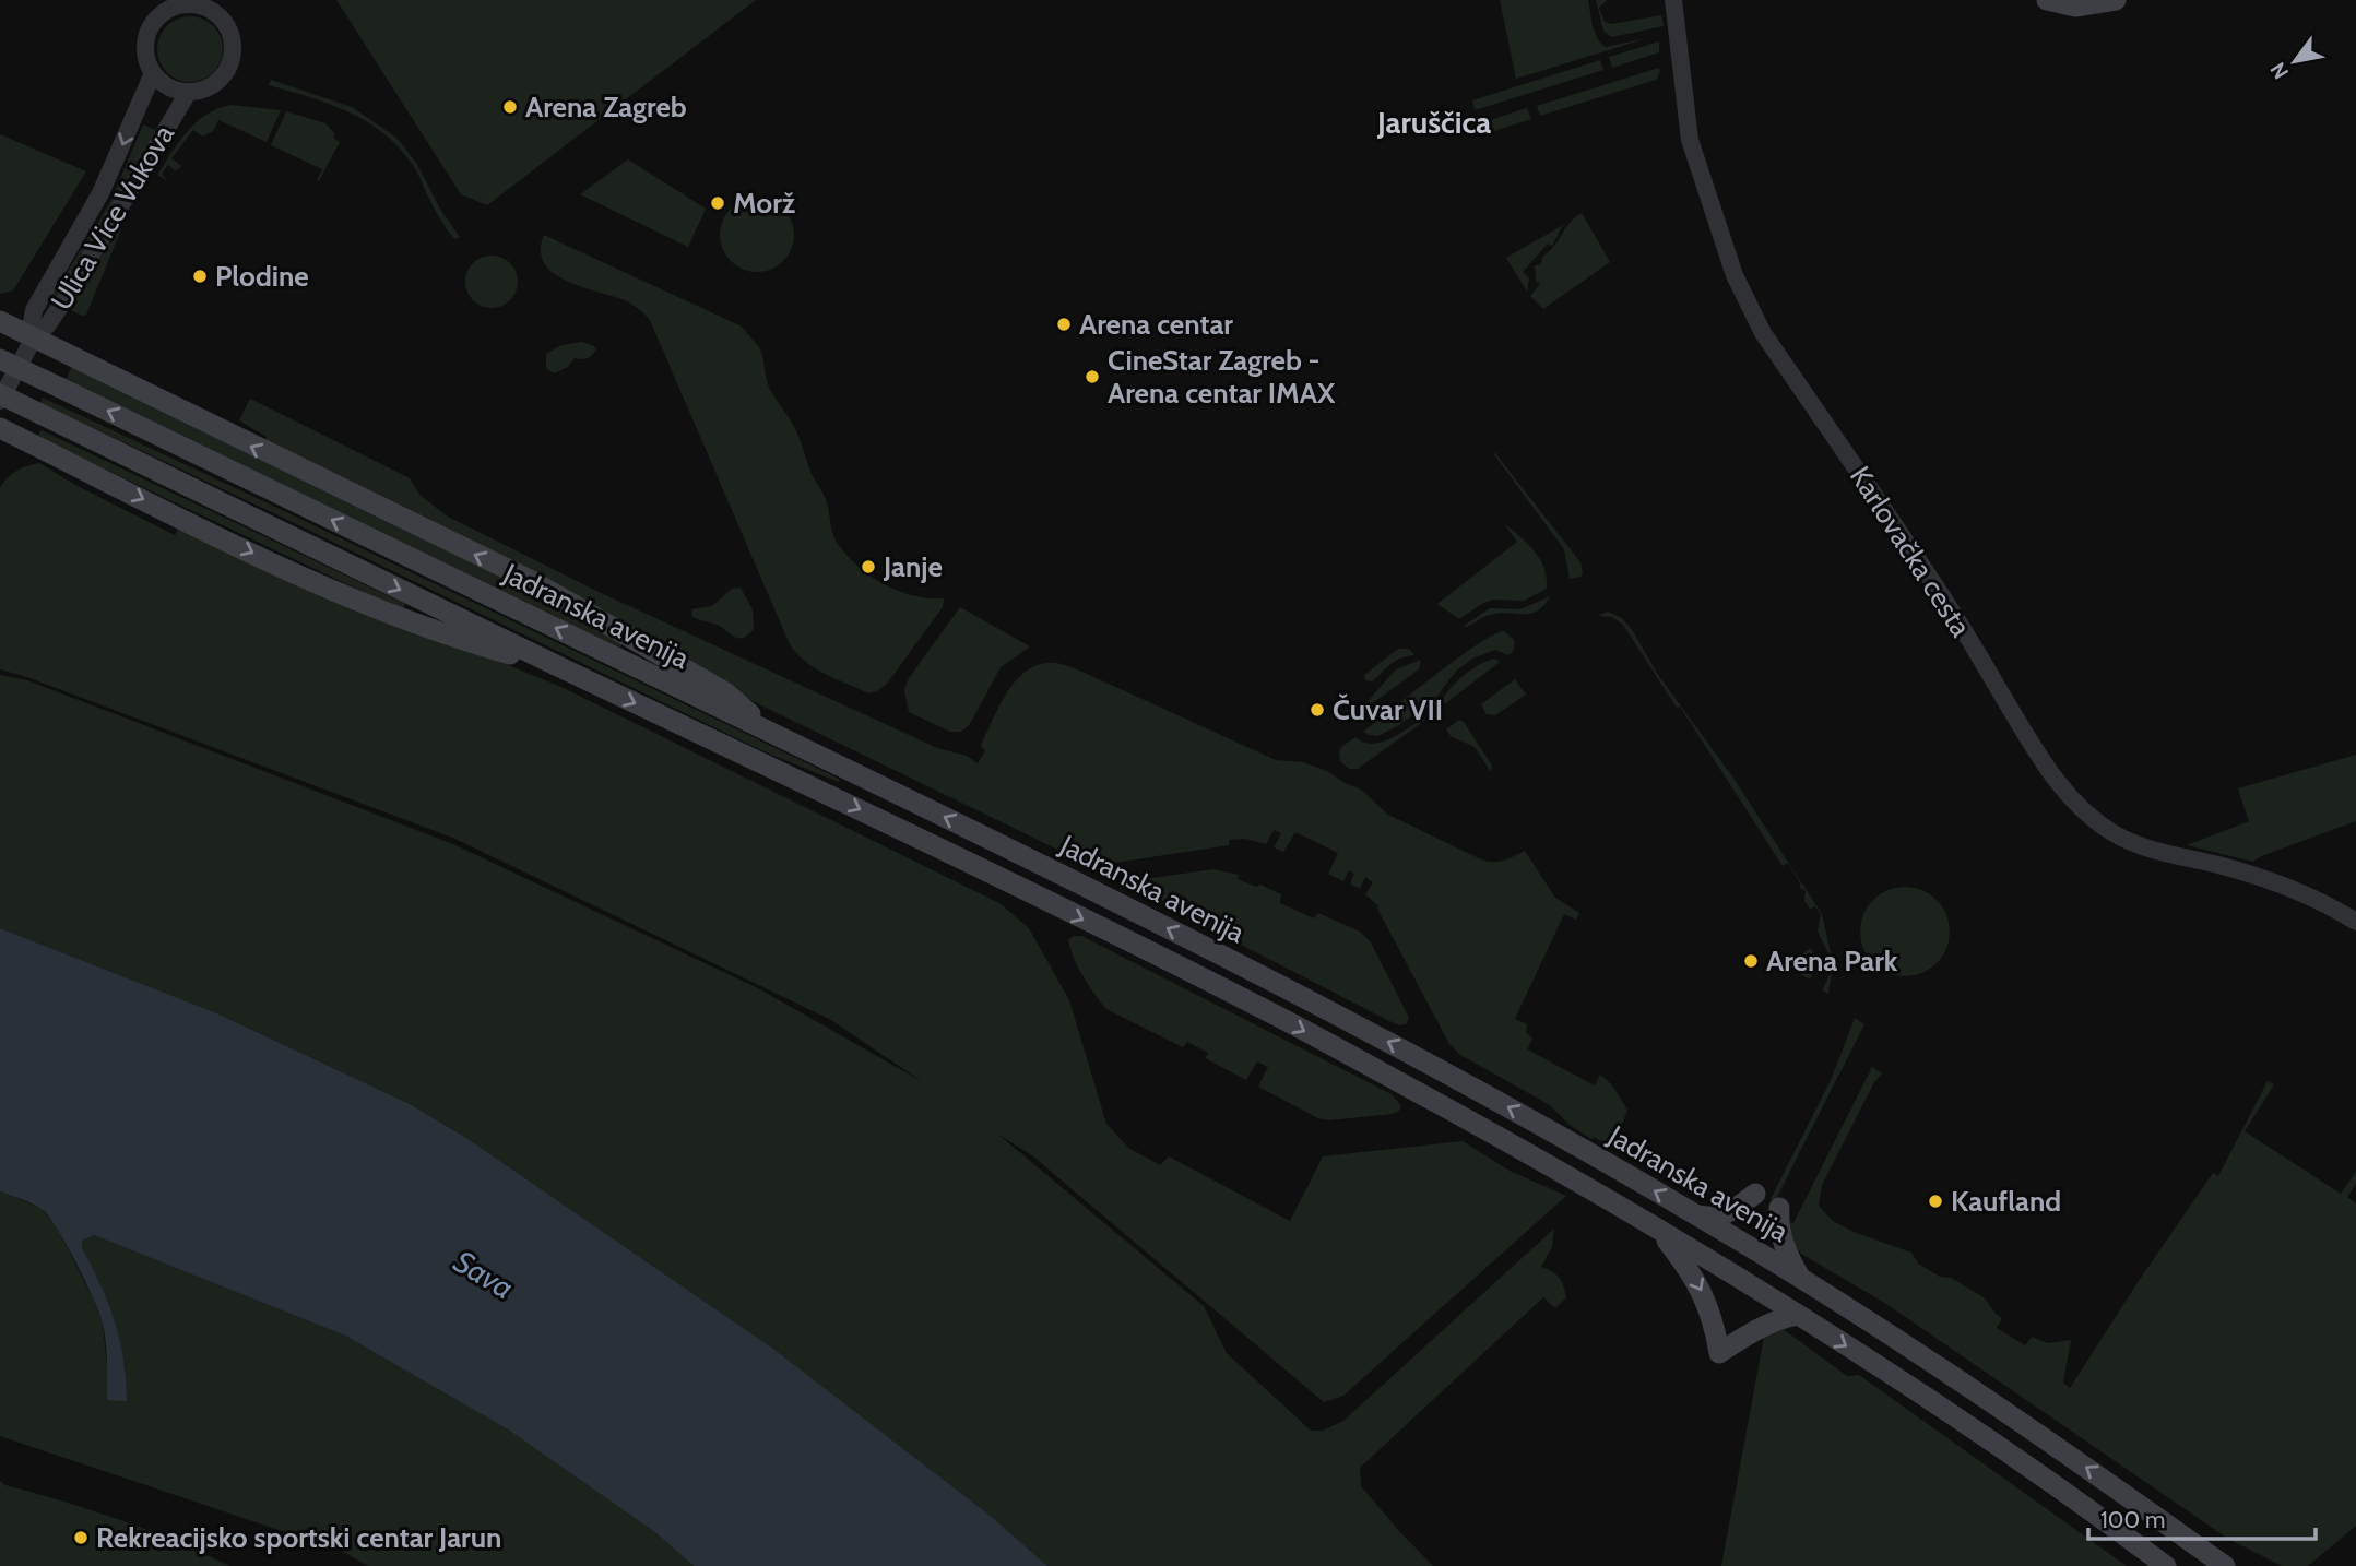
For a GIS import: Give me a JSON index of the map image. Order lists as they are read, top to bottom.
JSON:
{
  "streets": {
    "main road": ["Jadranska avenija"],
    "street": ["Ulica Vice Vukova", "Karlovačka cesta"]
  },
  "districts": ["Jaruščica"],
  "water": ["Sava"],
  "places": [
    "Arena Zagreb",
    "Morž",
    "Plodine",
    "Arena centar",
    "CineStar Zagreb - Arena centar IMAX",
    "Janje",
    "Čuvar VII",
    "Arena Park",
    "Kaufland",
    "Rekreacijsko sportski centar Jarun"
  ],
  "scale_bar": "100 m",
  "north": "bottom left"
}
